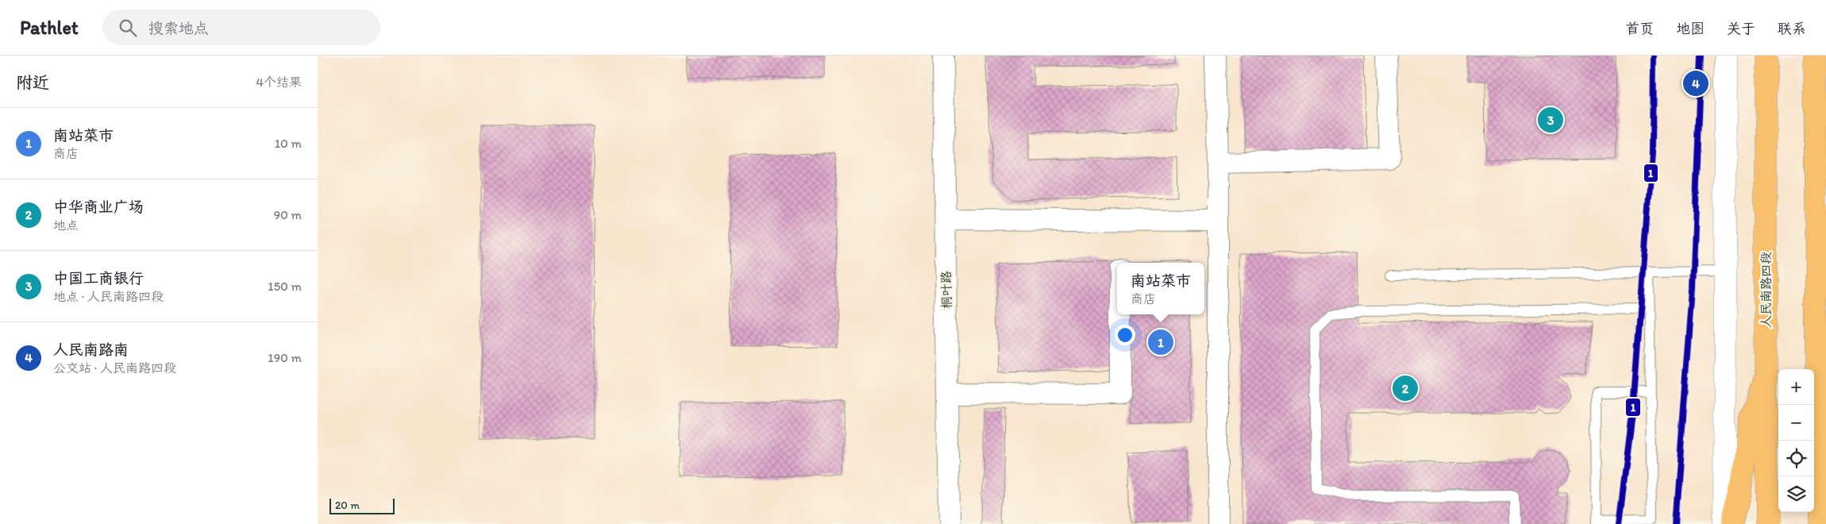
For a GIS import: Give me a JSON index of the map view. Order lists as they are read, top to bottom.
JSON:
{
  "streets": {
    "main road": ["人民南路四段"],
    "street": ["桐叶路"]
  },
  "lines": ["transit line 1"],
  "scale_bar": "20 m",
  "page": {
    "header": "Pathlet",
    "search": "搜索地点",
    "nav": [
      "首页",
      "地图",
      "关于",
      "联系"
    ],
    "heading": ["附近", "4个结果"],
    "pins": [
      "4",
      "3",
      "1",
      "2"
    ],
    "list": [
      {
        "mark": "1",
        "name": "南站菜市",
        "note": "商店",
        "value": "10 m"
      },
      {
        "mark": "2",
        "name": "中华商业广场",
        "note": "地点",
        "value": "90 m"
      },
      {
        "mark": "3",
        "name": "中国工商银行",
        "note": "地点 · 人民南路四段",
        "value": "150 m"
      },
      {
        "mark": "4",
        "name": "人民南路南",
        "note": "公交站 · 人民南路四段",
        "value": "190 m"
      }
    ],
    "popup": ["南站菜市", "商店"],
    "map_buttons": ["+", "−"],
    "scale": "20 m"
  }
}
